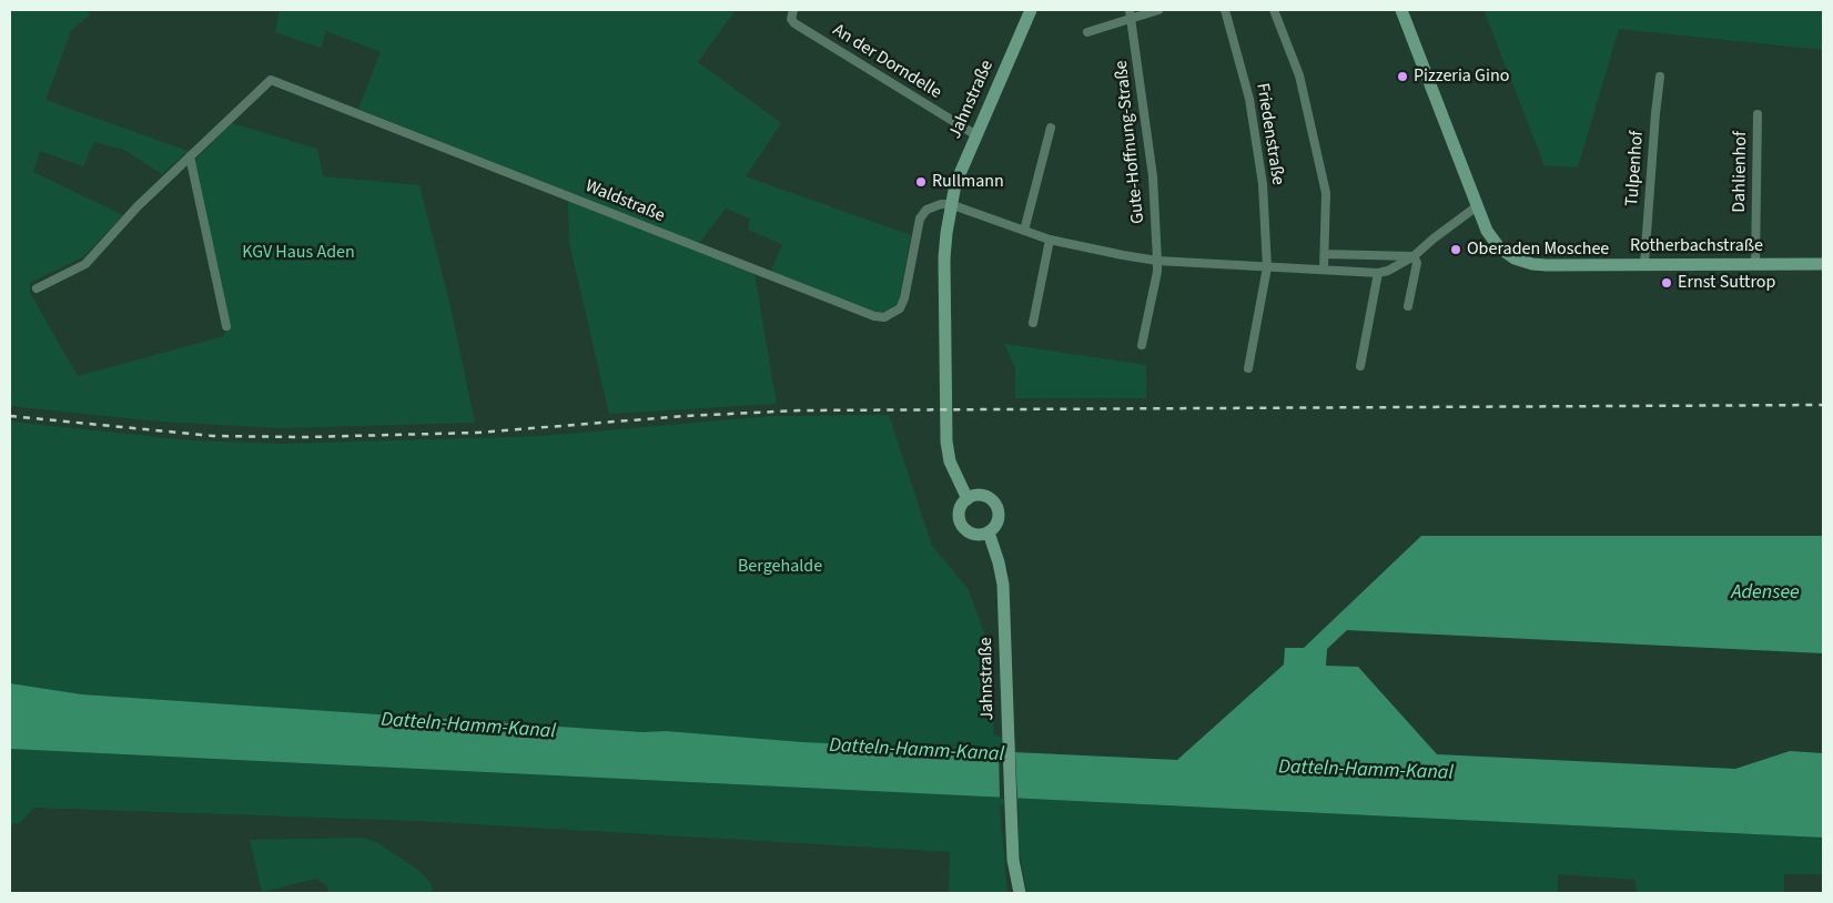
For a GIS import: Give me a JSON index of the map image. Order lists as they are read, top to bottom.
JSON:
{
  "streets": {
    "main road": ["Jahnstraße", "Rotherbachstraße"],
    "street": [
      "An der Dorndelle",
      "Friedenstraße",
      "Gute-Hoffnung-Straße",
      "Tulpenhof",
      "Dahlienhof",
      "Waldstraße"
    ]
  },
  "crossings": [
    ["An der Dorndelle", "Jahnstraße"],
    ["Jahnstraße", "Waldstraße"],
    ["Tulpenhof", "Rotherbachstraße"],
    ["Dahlienhof", "Rotherbachstraße"]
  ],
  "water": ["Adensee", "Datteln-Hamm-Kanal"],
  "parks": ["KGV Haus Aden", "Bergehalde"],
  "places": [
    "Pizzeria Gino",
    "Rullmann",
    "Oberaden Moschee",
    "Ernst Suttrop"
  ]
}
